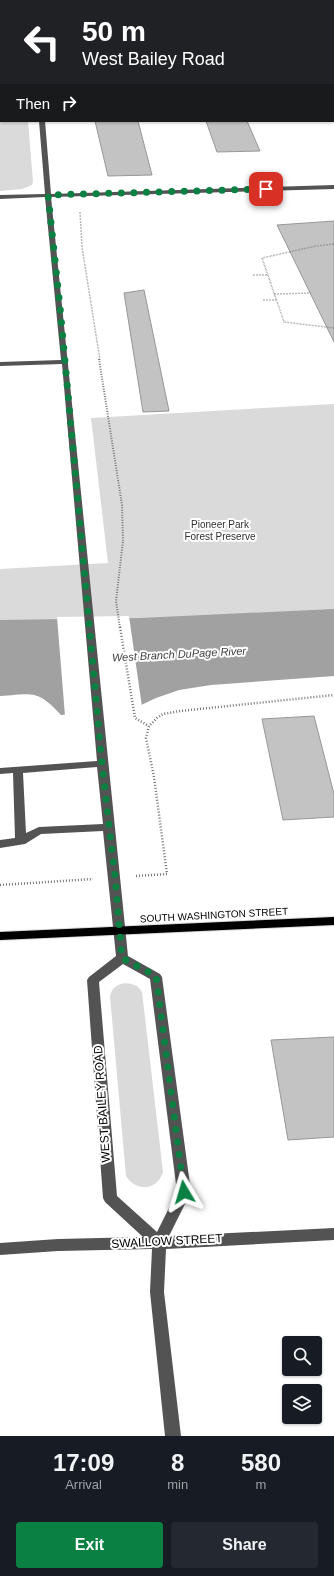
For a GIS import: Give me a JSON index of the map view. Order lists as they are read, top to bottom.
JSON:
{
  "streets": {
    "main road": ["SOUTH WASHINGTON STREET"],
    "street": ["WEST BAILEY ROAD", "SWALLOW STREET"]
  },
  "crossings": [
    ["WEST BAILEY ROAD", "SWALLOW STREET"]
  ],
  "water": ["West Branch DuPage River"],
  "parks": ["Pioneer Park Forest Preserve"],
  "page": {
    "turn": ["50 m", "West Bailey Road"],
    "then": "Then",
    "eta": [
      "17:09",
      "Arrival",
      "8",
      "min",
      "580",
      "m"
    ],
    "buttons": ["Exit", "Share"]
  }
}
